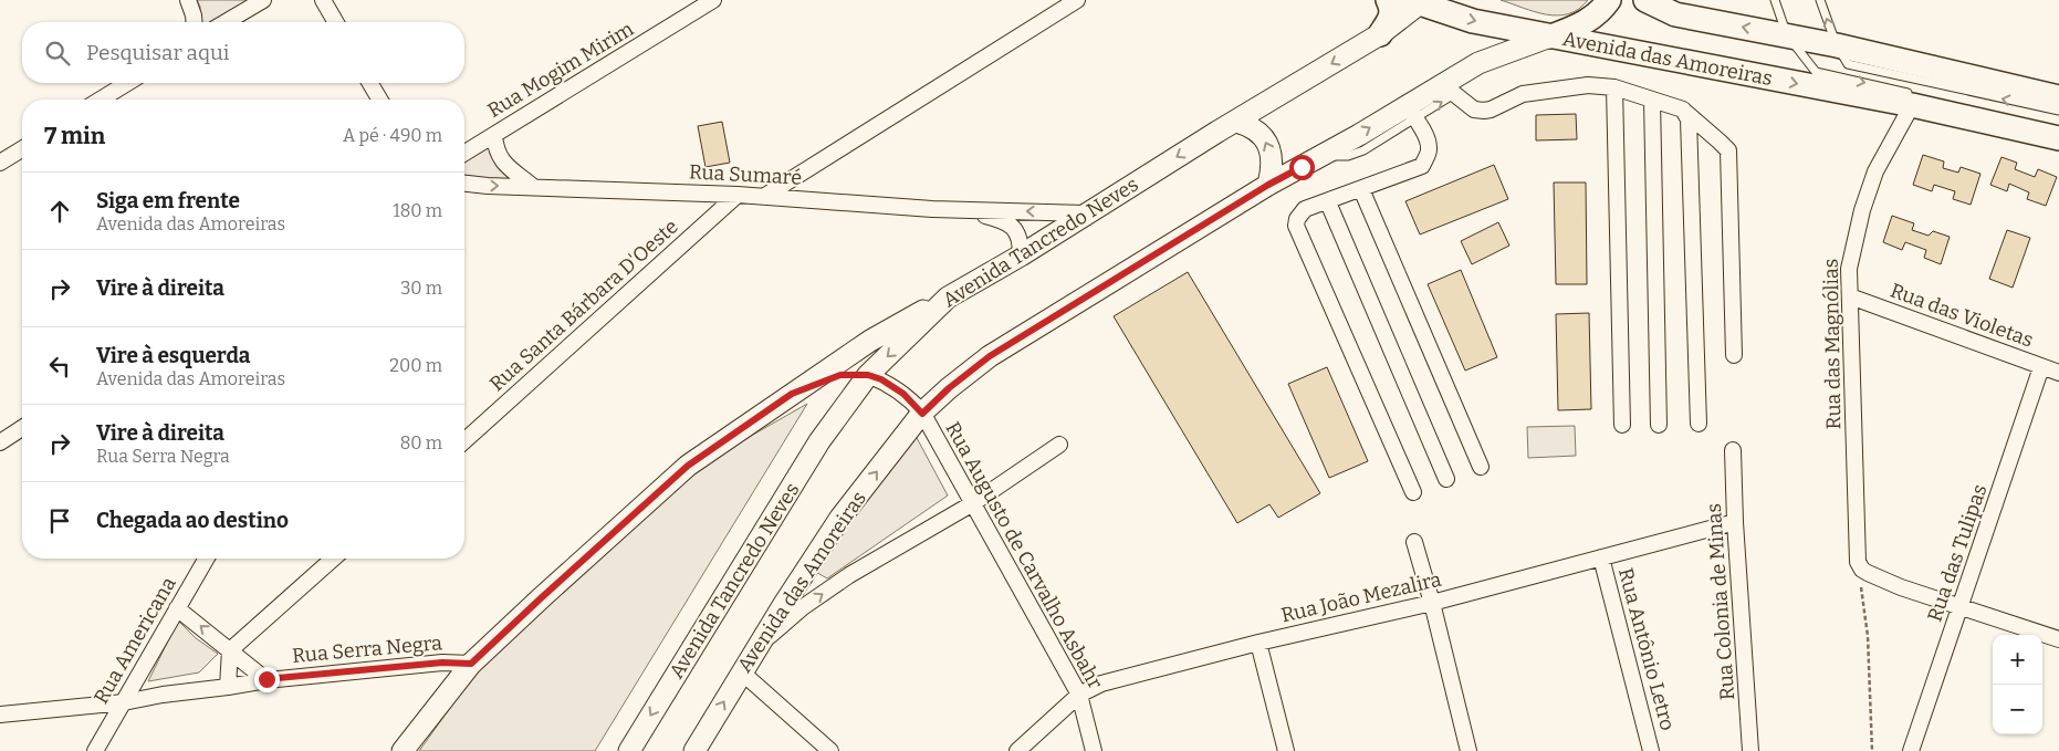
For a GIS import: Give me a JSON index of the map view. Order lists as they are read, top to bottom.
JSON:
{
  "streets": {
    "main road": ["Avenida das Amoreiras", "Avenida Tancredo Neves"],
    "street": [
      "Rua Mogim Mirim",
      "Rua Sumaré",
      "Rua Santa Bárbara D'Oeste",
      "Rua das Violetas",
      "Rua das Magnólias",
      "Rua das Tulipas",
      "Rua Augusto de Carvalho Asbahr",
      "Rua João Mezalira",
      "Rua Colonia de Minas",
      "Rua Americana",
      "Rua Serra Negra",
      "Rua Antônio Letro"
    ]
  },
  "crossings": [
    ["Avenida das Amoreiras", "Rua das Magnólias"],
    ["Avenida das Amoreiras", "Rua Augusto de Carvalho Asbahr"],
    ["Rua Sumaré", "Avenida Tancredo Neves"],
    ["Rua Sumaré", "Rua Santa Bárbara D'Oeste"],
    ["Avenida Tancredo Neves", "Rua Augusto de Carvalho Asbahr"],
    ["Rua das Violetas", "Rua das Magnólias"],
    ["Rua das Violetas", "Rua das Tulipas"],
    ["Rua Augusto de Carvalho Asbahr", "Rua João Mezalira"],
    ["Rua João Mezalira", "Rua Colonia de Minas"],
    ["Rua João Mezalira", "Rua Antônio Letro"],
    ["Rua Americana", "Rua Serra Negra"]
  ],
  "page": {
    "search": "Pesquisar aqui",
    "heading": ["7 min", "A pé · 490 m"],
    "list": [
      ["Siga em frente", "Avenida das Amoreiras", "180 m"],
      ["Vire à direita", "30 m"],
      ["Vire à esquerda", "Avenida das Amoreiras", "200 m"],
      ["Vire à direita", "Rua Serra Negra", "80 m"],
      "Chegada ao destino"
    ],
    "map_buttons": ["+", "−"]
  }
}
